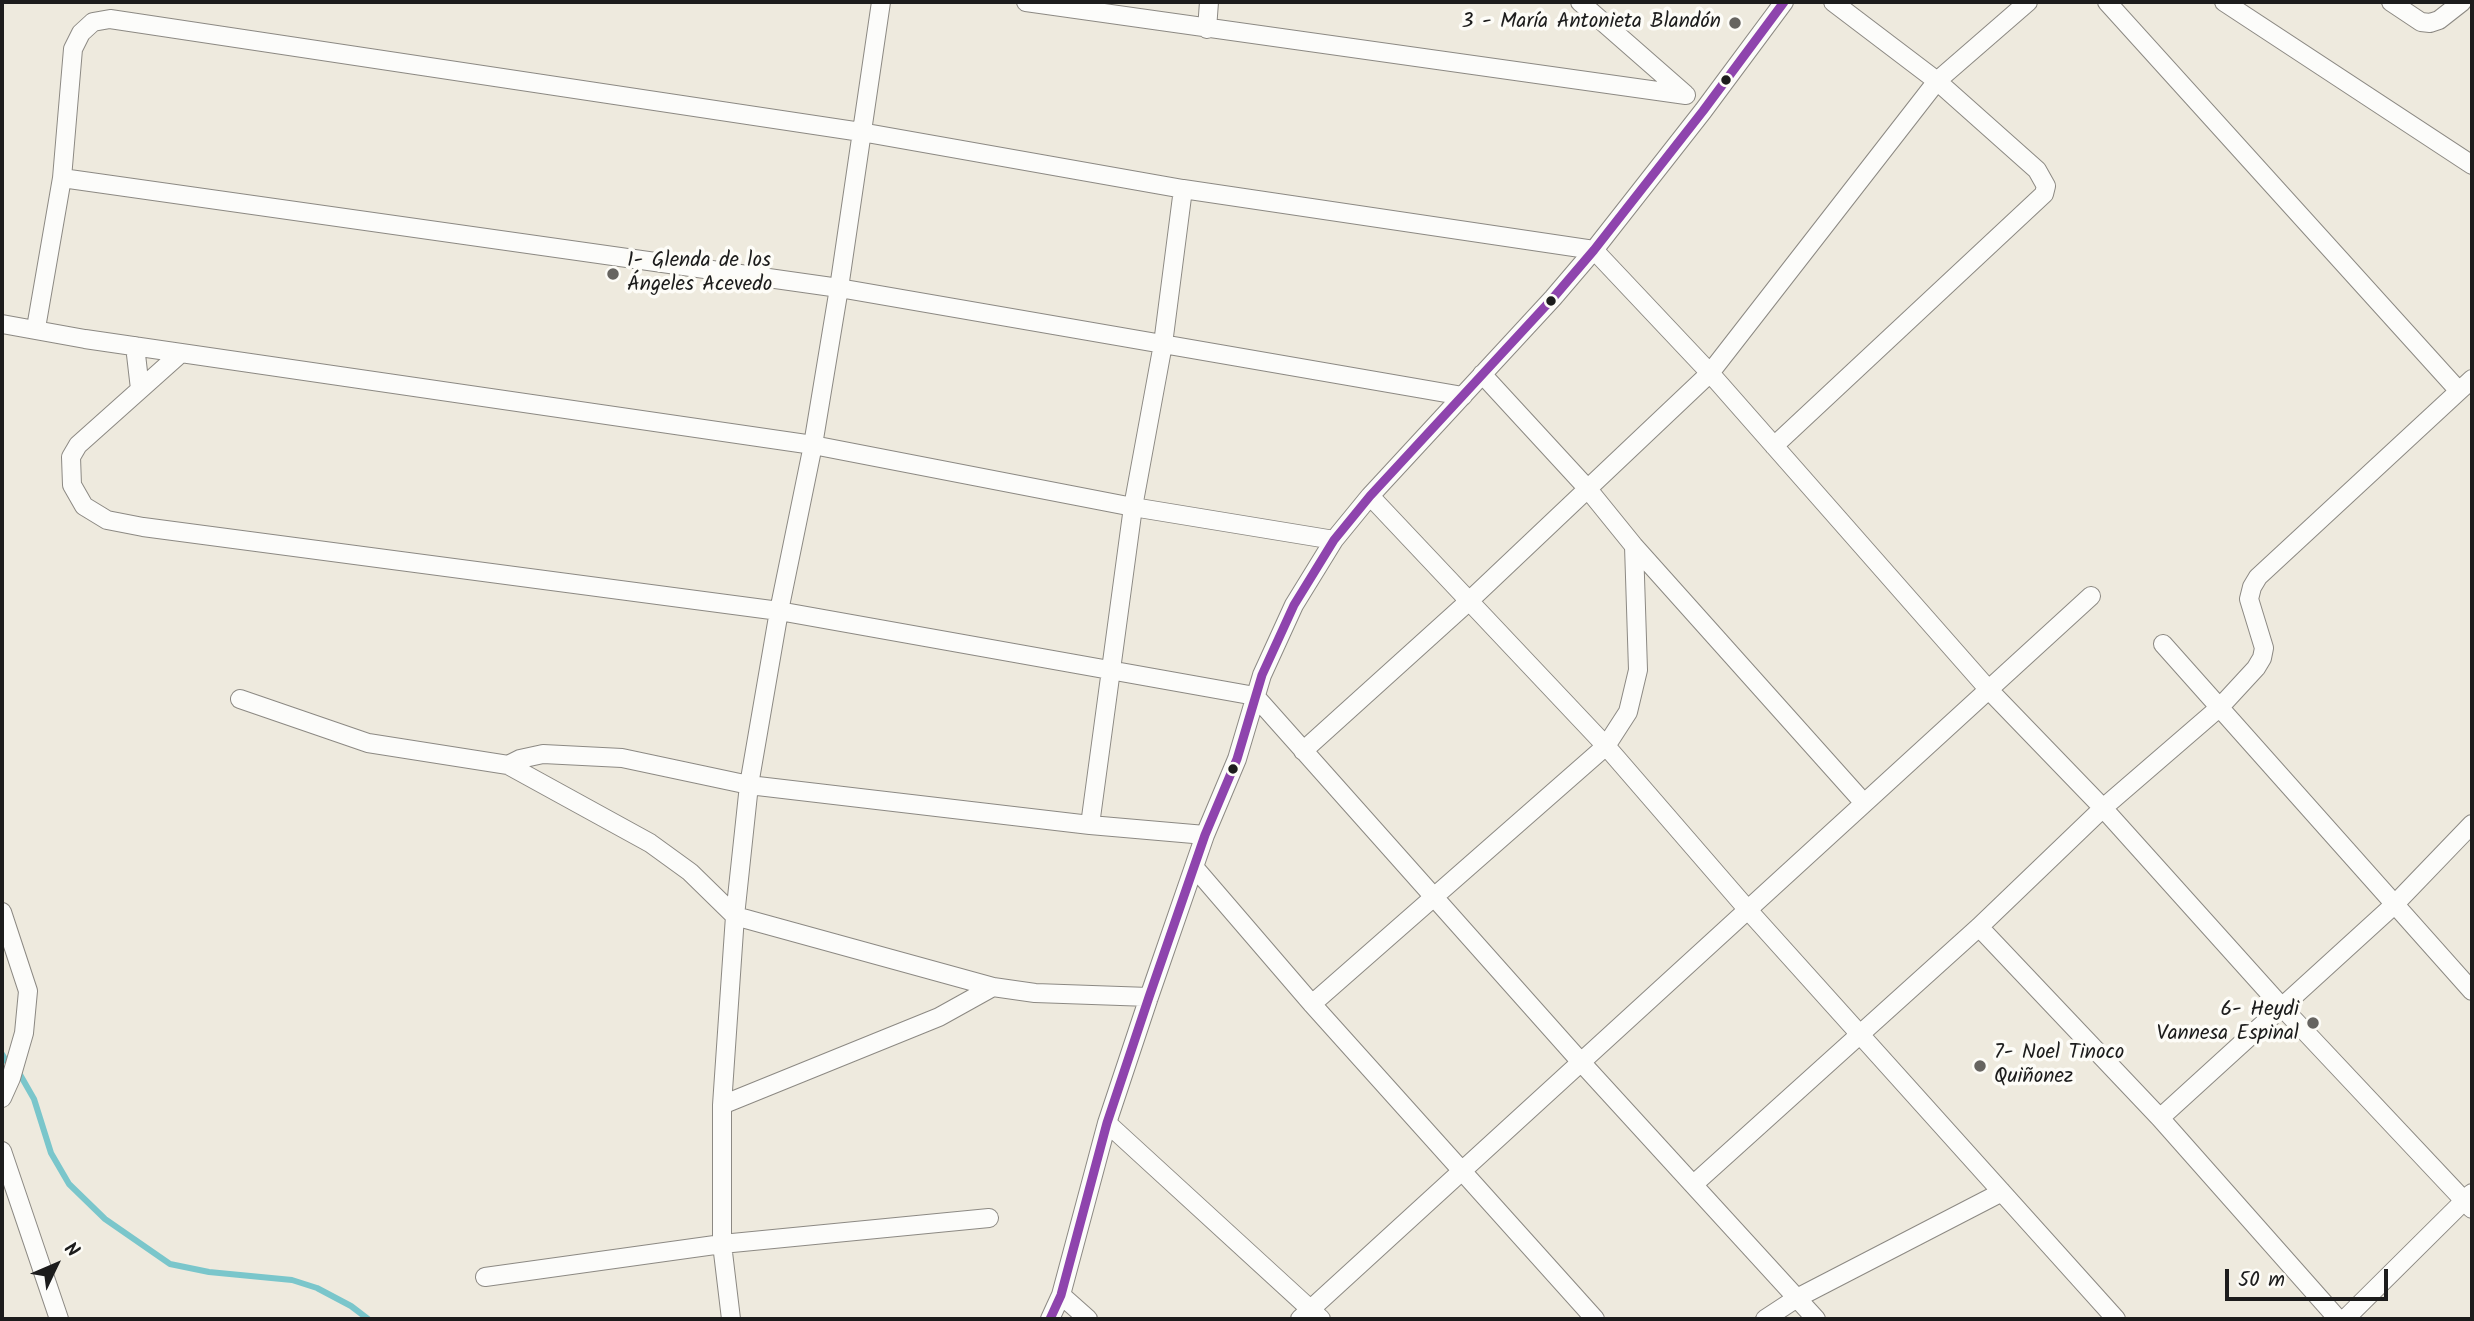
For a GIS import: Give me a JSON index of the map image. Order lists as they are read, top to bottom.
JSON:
{
  "places": [
    "3 - María Antonieta Blandón",
    "1- Glenda de los Ángeles Acevedo",
    "6- Heydi Vannesa Espinal",
    "7- Noel Tinoco Quiñonez"
  ],
  "scale_bar": "50 m",
  "north": "top right"
}
